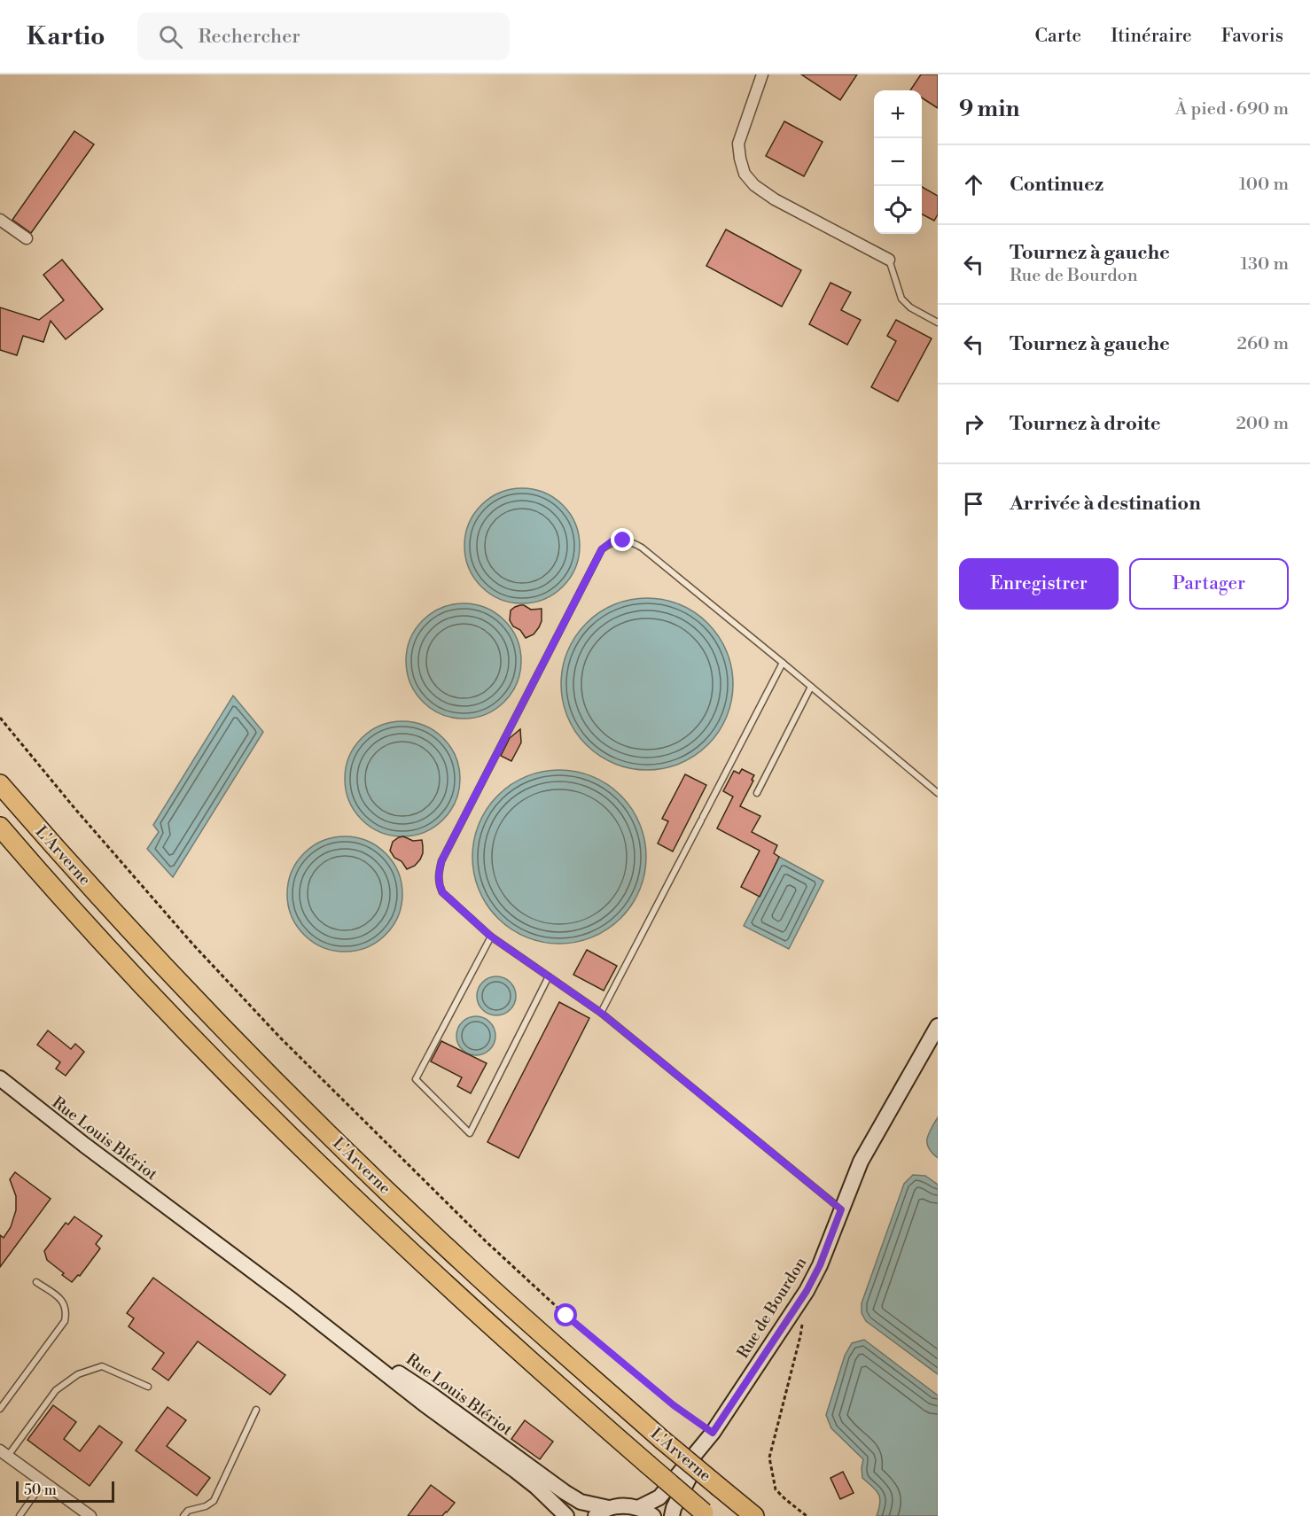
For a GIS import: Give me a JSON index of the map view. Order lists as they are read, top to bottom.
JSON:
{
  "streets": {
    "highway": ["L'Arverne"],
    "main road": ["Rue Louis Blériot", "Rue de Bourdon"]
  },
  "crossings": [
    ["Rue Louis Blériot", "Rue de Bourdon"]
  ],
  "scale_bar": "50 m",
  "page": {
    "header": "Kartio",
    "search": "Rechercher",
    "nav": ["Carte", "Itinéraire", "Favoris"],
    "heading": ["9 min", "À pied · 690 m"],
    "map_buttons": ["+", "−"],
    "list": [
      ["Continuez", "100 m"],
      ["Tournez à gauche", "Rue de Bourdon", "130 m"],
      ["Tournez à gauche", "260 m"],
      ["Tournez à droite", "200 m"],
      "Arrivée à destination"
    ],
    "buttons": ["Enregistrer", "Partager"],
    "scale": "50 m"
  }
}
